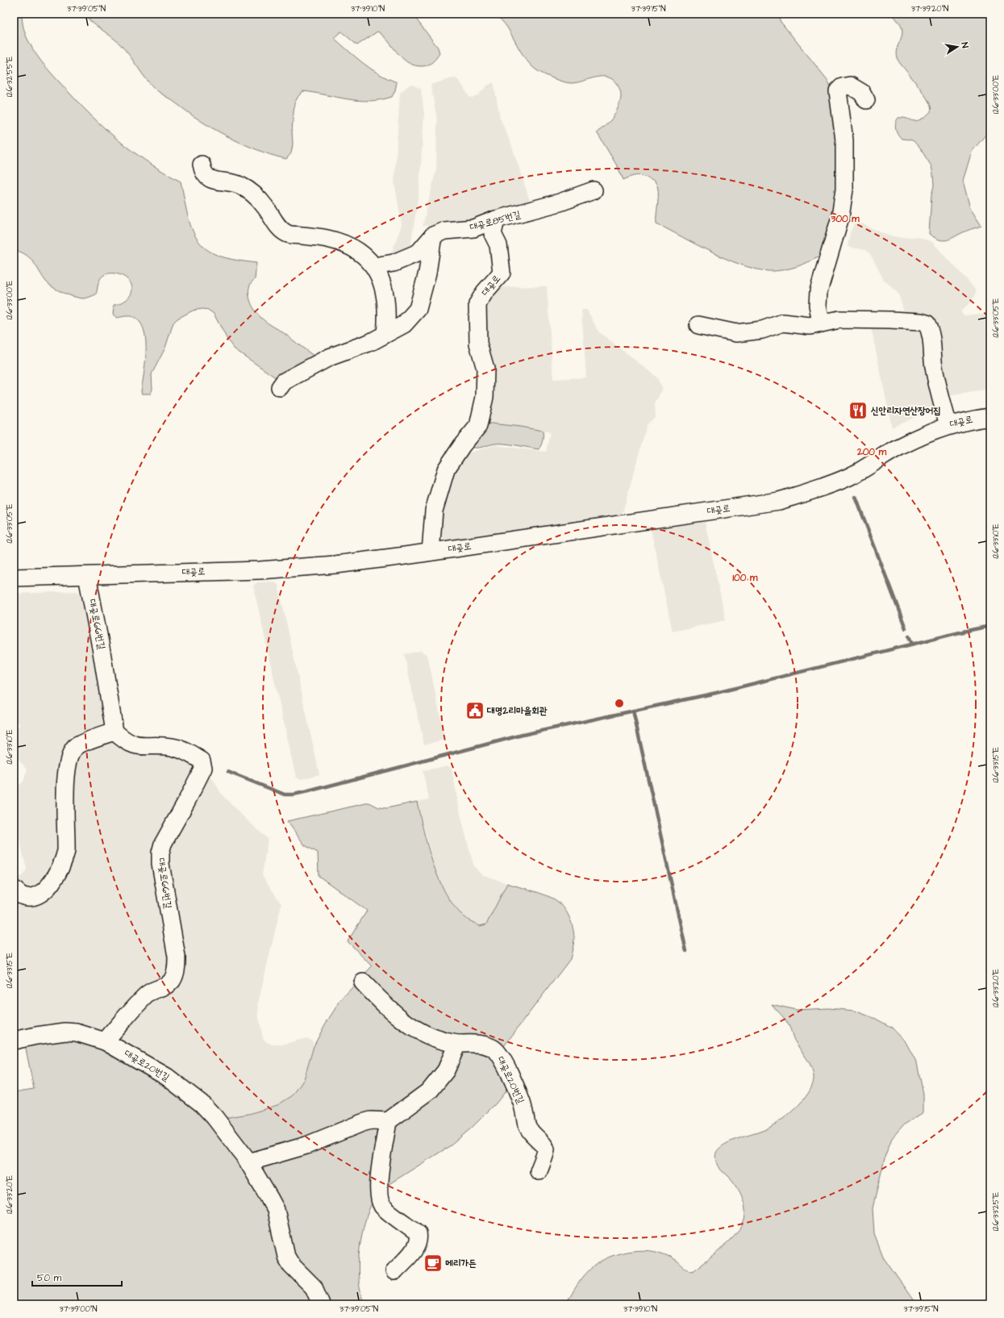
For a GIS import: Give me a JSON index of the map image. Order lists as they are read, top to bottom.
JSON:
{
  "streets": {
    "street": [
      "대곶로85번길",
      "대곶로",
      "대곶로66번길",
      "대곶로20번길"
    ]
  },
  "crossings": [
    ["대곶로85번길", "대곶로"],
    ["대곶로", "대곶로66번길"],
    ["대곶로66번길", "대곶로20번길"]
  ],
  "places": {
    "restaurant": ["신안리자연산장어집"],
    "public building": ["대명2리마을회관"],
    "cafe": ["메리가든"]
  },
  "scale_bar": "50 m",
  "north": "right",
  "coordinates": [
    "37°39'05\"N",
    "37°39'10\"N",
    "37°39'15\"N",
    "37°39'20\"N",
    "126°32'55\"E",
    "126°33'00\"E",
    "126°33'05\"E",
    "126°33'10\"E",
    "126°33'15\"E",
    "126°33'20\"E",
    "126°33'25\"E",
    "37°39'00\"N"
  ],
  "rings": ["300 m", "200 m", "100 m"]
}
